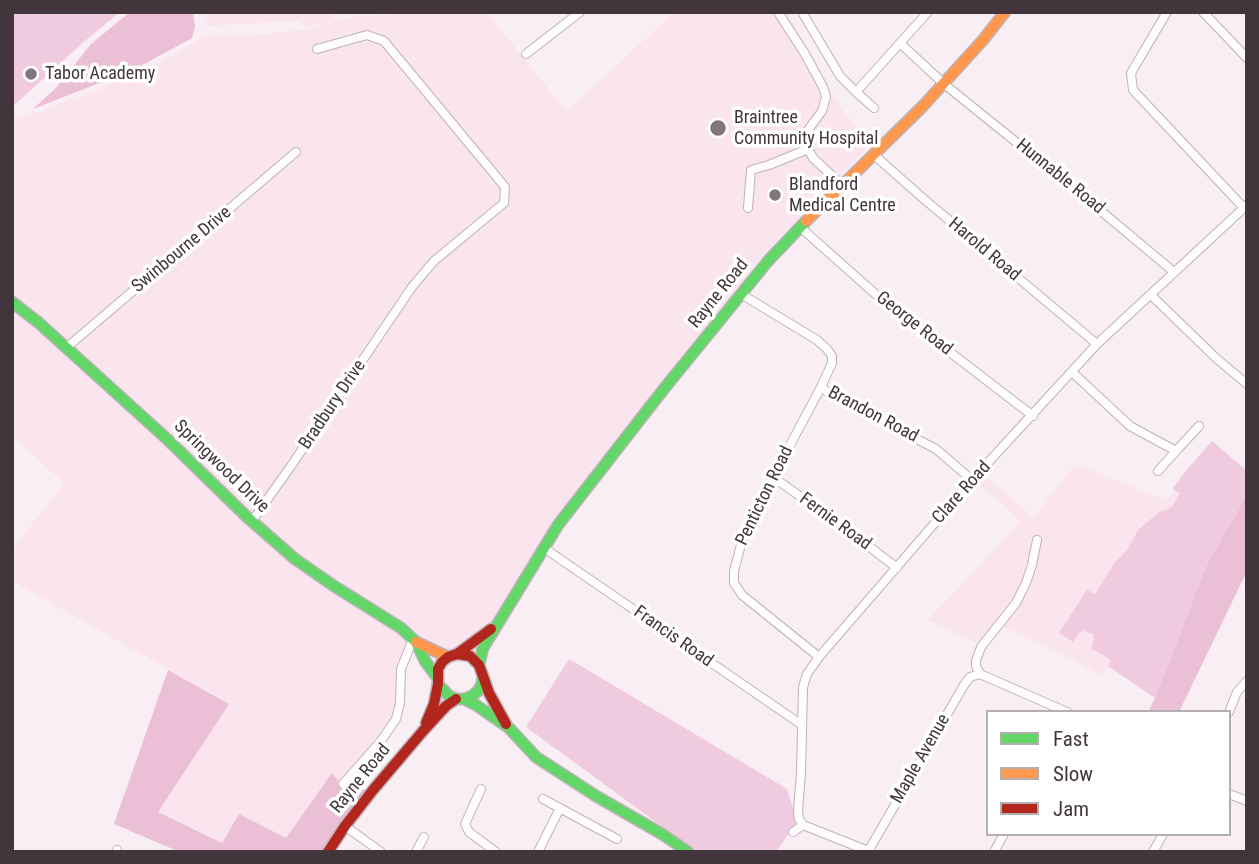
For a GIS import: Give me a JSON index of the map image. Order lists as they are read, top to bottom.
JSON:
{
  "streets": {
    "main road": ["Rayne Road", "Springwood Drive"],
    "street": [
      "Hunnable Road",
      "Swinbourne Drive",
      "Harold Road",
      "George Road",
      "Bradbury Drive",
      "Brandon Road",
      "Clare Road",
      "Penticton Road",
      "Fernie Road",
      "Francis Road",
      "Maple Avenue"
    ]
  },
  "crossings": [
    ["Hunnable Road", "Rayne Road"],
    ["Hunnable Road", "Clare Road"],
    ["Swinbourne Drive", "Springwood Drive"],
    ["Harold Road", "Rayne Road"],
    ["Harold Road", "Clare Road"],
    ["Rayne Road", "George Road"],
    ["Rayne Road", "Brandon Road"],
    ["Rayne Road", "Springwood Drive"],
    ["Rayne Road", "Francis Road"],
    ["George Road", "Clare Road"],
    ["Bradbury Drive", "Springwood Drive"],
    ["Brandon Road", "Clare Road"],
    ["Brandon Road", "Penticton Road"],
    ["Clare Road", "Penticton Road"],
    ["Clare Road", "Fernie Road"],
    ["Clare Road", "Francis Road"],
    ["Penticton Road", "Fernie Road"]
  ],
  "places": ["Tabor Academy", "Braintree Community Hospital", "Blandford Medical Centre"],
  "legend": ["Fast", "Slow", "Jam"]
}
